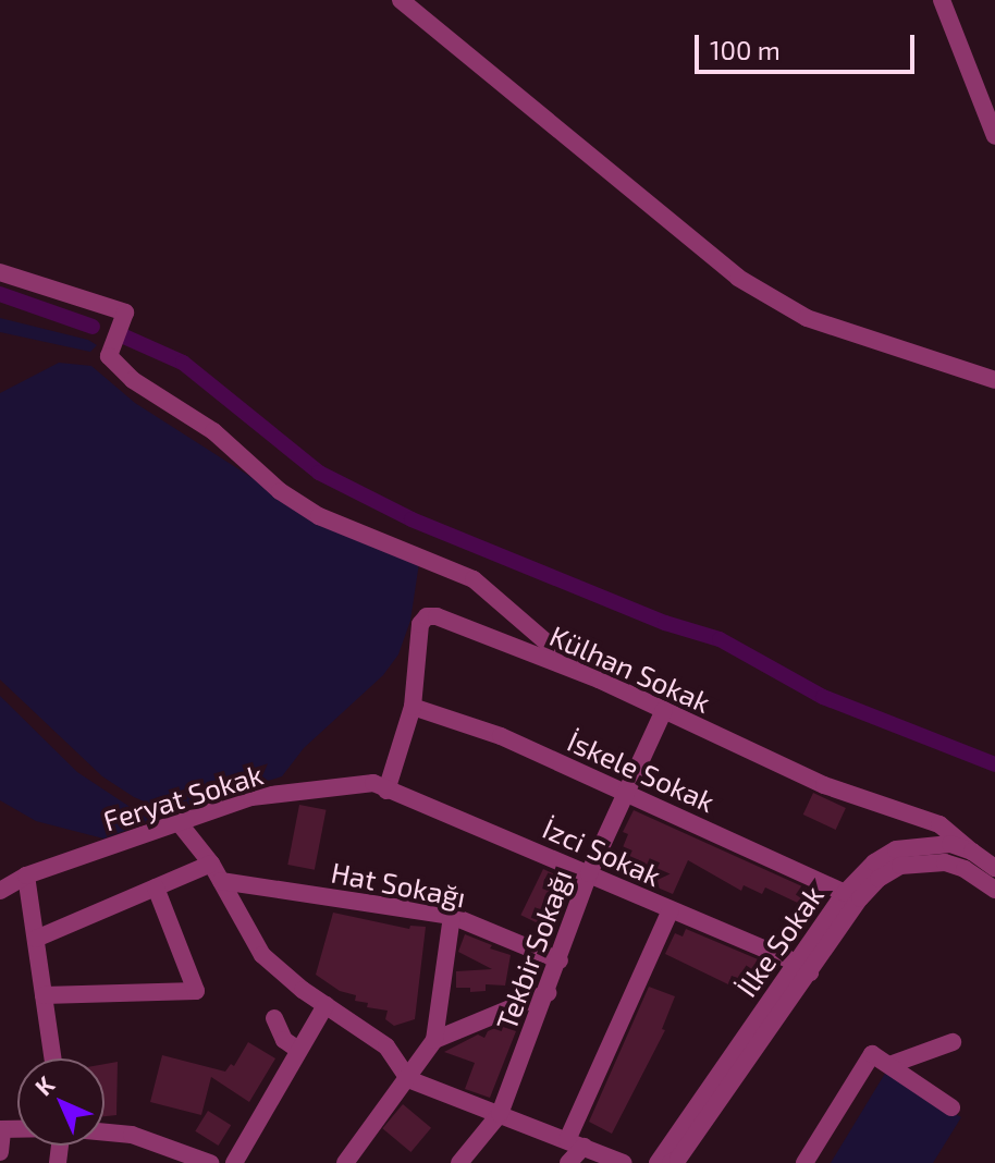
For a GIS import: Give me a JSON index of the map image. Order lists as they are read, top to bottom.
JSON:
{
  "streets": {
    "street": [
      "Külhan Sokak",
      "İskele Sokak",
      "Feryat Sokak",
      "İzci Sokak",
      "Hat Sokağı",
      "İlke Sokak",
      "Tekbir Sokağı"
    ]
  },
  "crossings": [
    ["Külhan Sokak", "İskele Sokak"],
    ["Külhan Sokak", "Feryat Sokak"],
    ["Külhan Sokak", "İzci Sokak"],
    ["Külhan Sokak", "İlke Sokak"],
    ["Külhan Sokak", "Tekbir Sokağı"],
    ["İskele Sokak", "İlke Sokak"],
    ["İskele Sokak", "Tekbir Sokağı"],
    ["Feryat Sokak", "İzci Sokak"],
    ["İzci Sokak", "İlke Sokak"],
    ["İzci Sokak", "Tekbir Sokağı"],
    ["Hat Sokağı", "Tekbir Sokağı"]
  ],
  "scale_bar": "100 m",
  "north": "top left"
}
